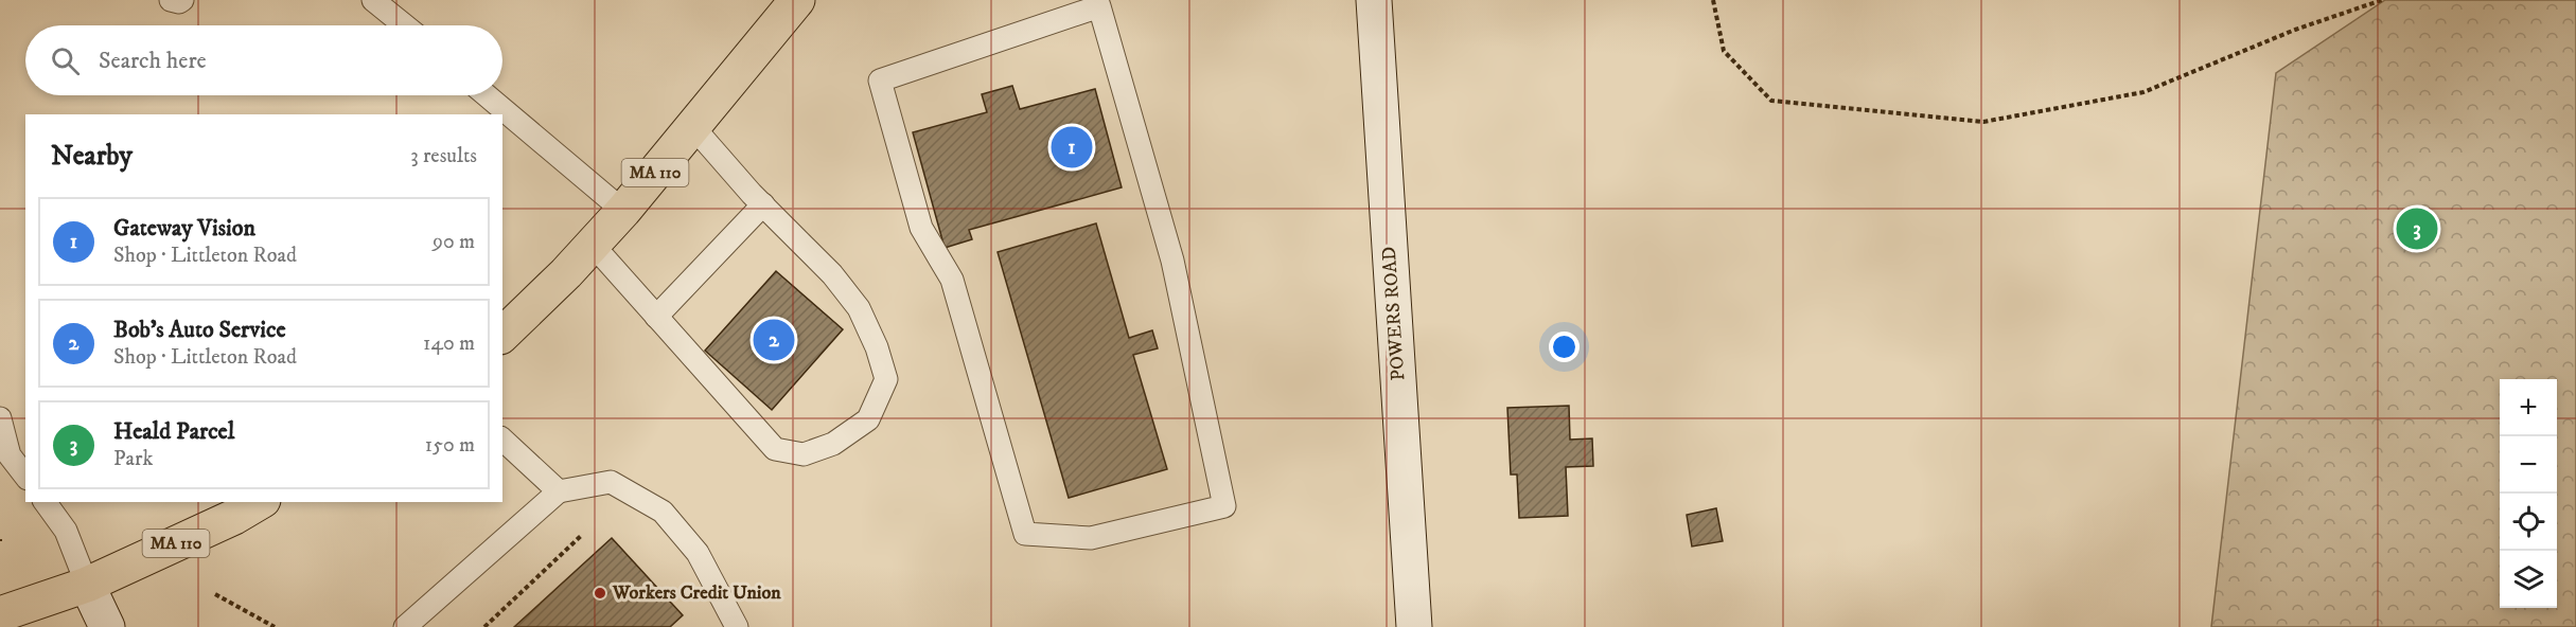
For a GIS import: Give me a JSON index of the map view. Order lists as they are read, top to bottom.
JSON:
{
  "streets": {
    "main road": ["MA 110", "POWERS ROAD"]
  },
  "places": ["Workers Credit Union"],
  "page": {
    "search": "Search here",
    "heading": ["Nearby", "3 results"],
    "pins": ["1", "3", "2"],
    "list": [
      {
        "mark": "1",
        "name": "Gateway Vision",
        "note": "Shop · Littleton Road",
        "value": "90 m"
      },
      {
        "mark": "2",
        "name": "Bob's Auto Service",
        "note": "Shop · Littleton Road",
        "value": "140 m"
      },
      {
        "mark": "3",
        "name": "Heald Parcel",
        "note": "Park",
        "value": "150 m"
      }
    ],
    "map_buttons": ["+", "−"]
  }
}
